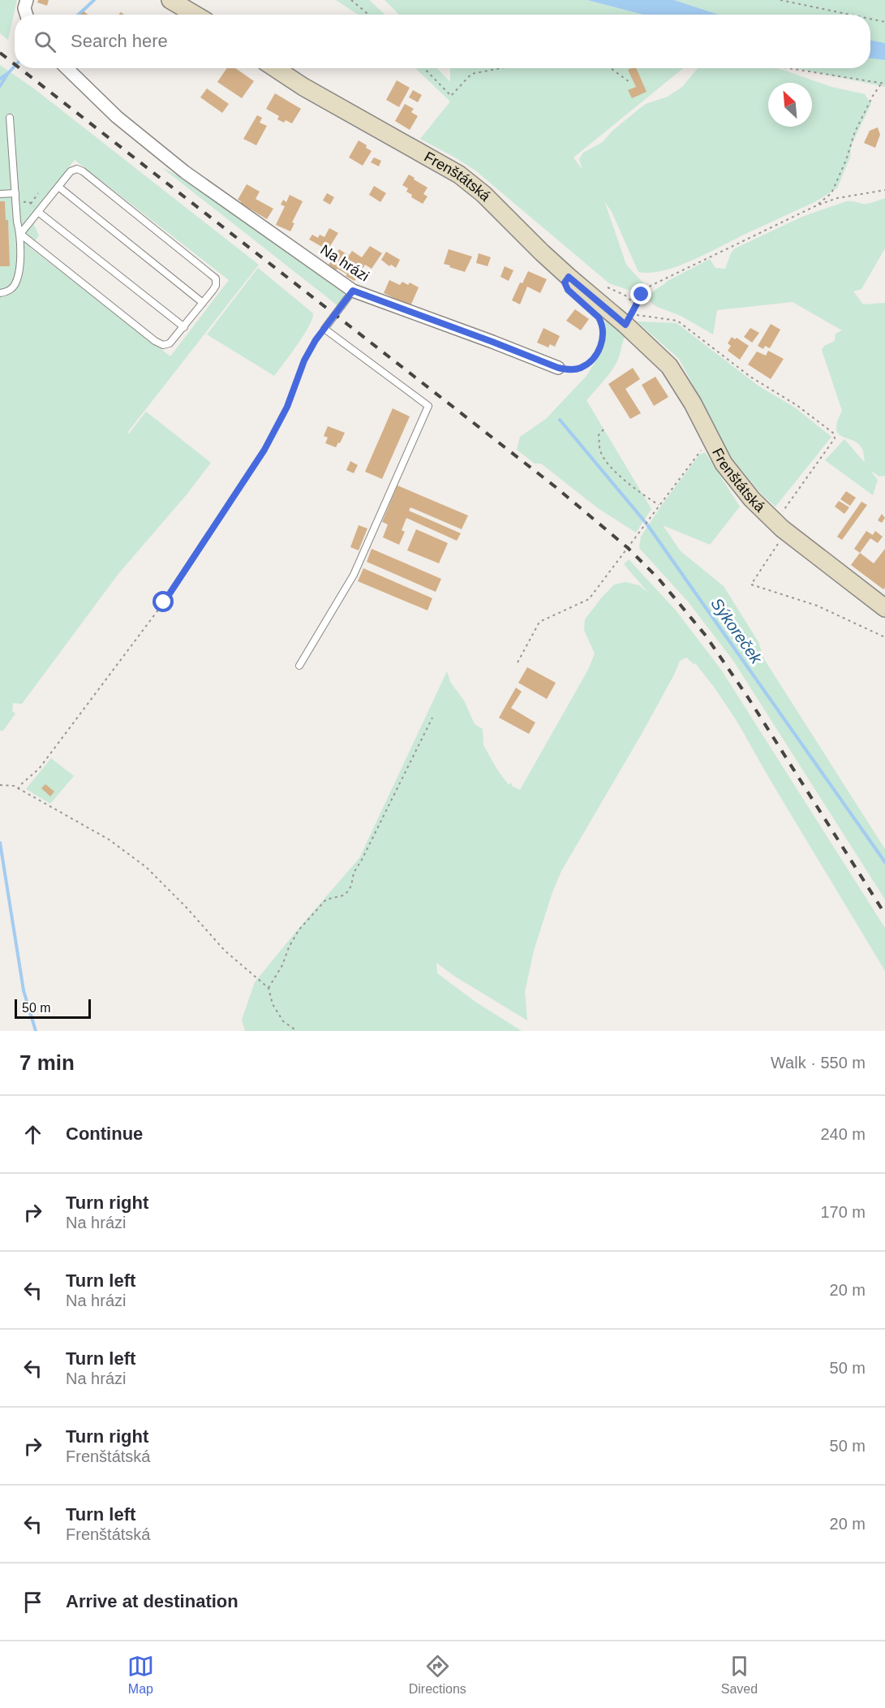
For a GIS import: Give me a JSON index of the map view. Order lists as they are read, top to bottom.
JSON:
{
  "streets": {
    "main road": ["Frenštátská"],
    "street": ["Na hrázi"]
  },
  "water": ["Sýkoreček"],
  "scale_bar": "50 m",
  "north": "top left",
  "page": {
    "search": "Search here",
    "scale": "50 m",
    "heading": ["7 min", "Walk · 550 m"],
    "list": [
      ["Continue", "240 m"],
      ["Turn right", "Na hrázi", "170 m"],
      ["Turn left", "Na hrázi", "20 m"],
      ["Turn left", "Na hrázi", "50 m"],
      ["Turn right", "Frenštátská", "50 m"],
      ["Turn left", "Frenštátská", "20 m"],
      "Arrive at destination"
    ],
    "nav": ["Map", "Directions", "Saved"]
  }
}
